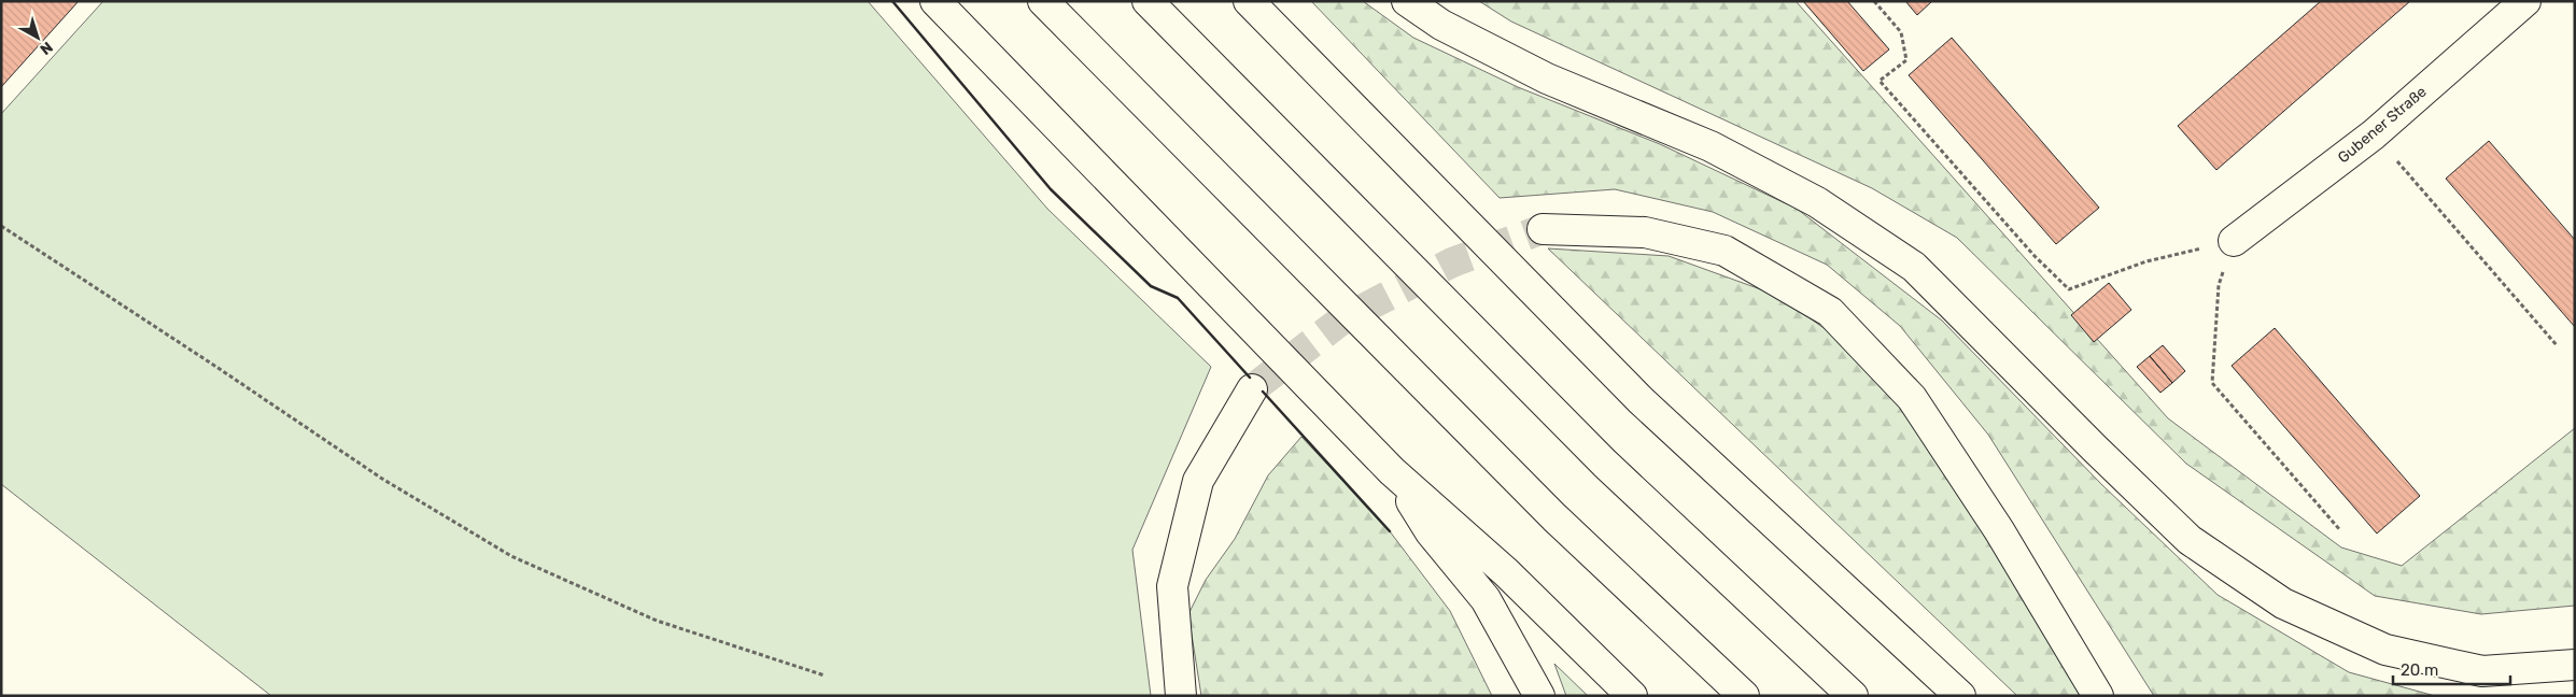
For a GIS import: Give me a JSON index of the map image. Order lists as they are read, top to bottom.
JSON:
{
  "streets": {
    "main road": ["Gubener Straße"]
  },
  "scale_bar": "20 m",
  "north": "bottom right"
}
